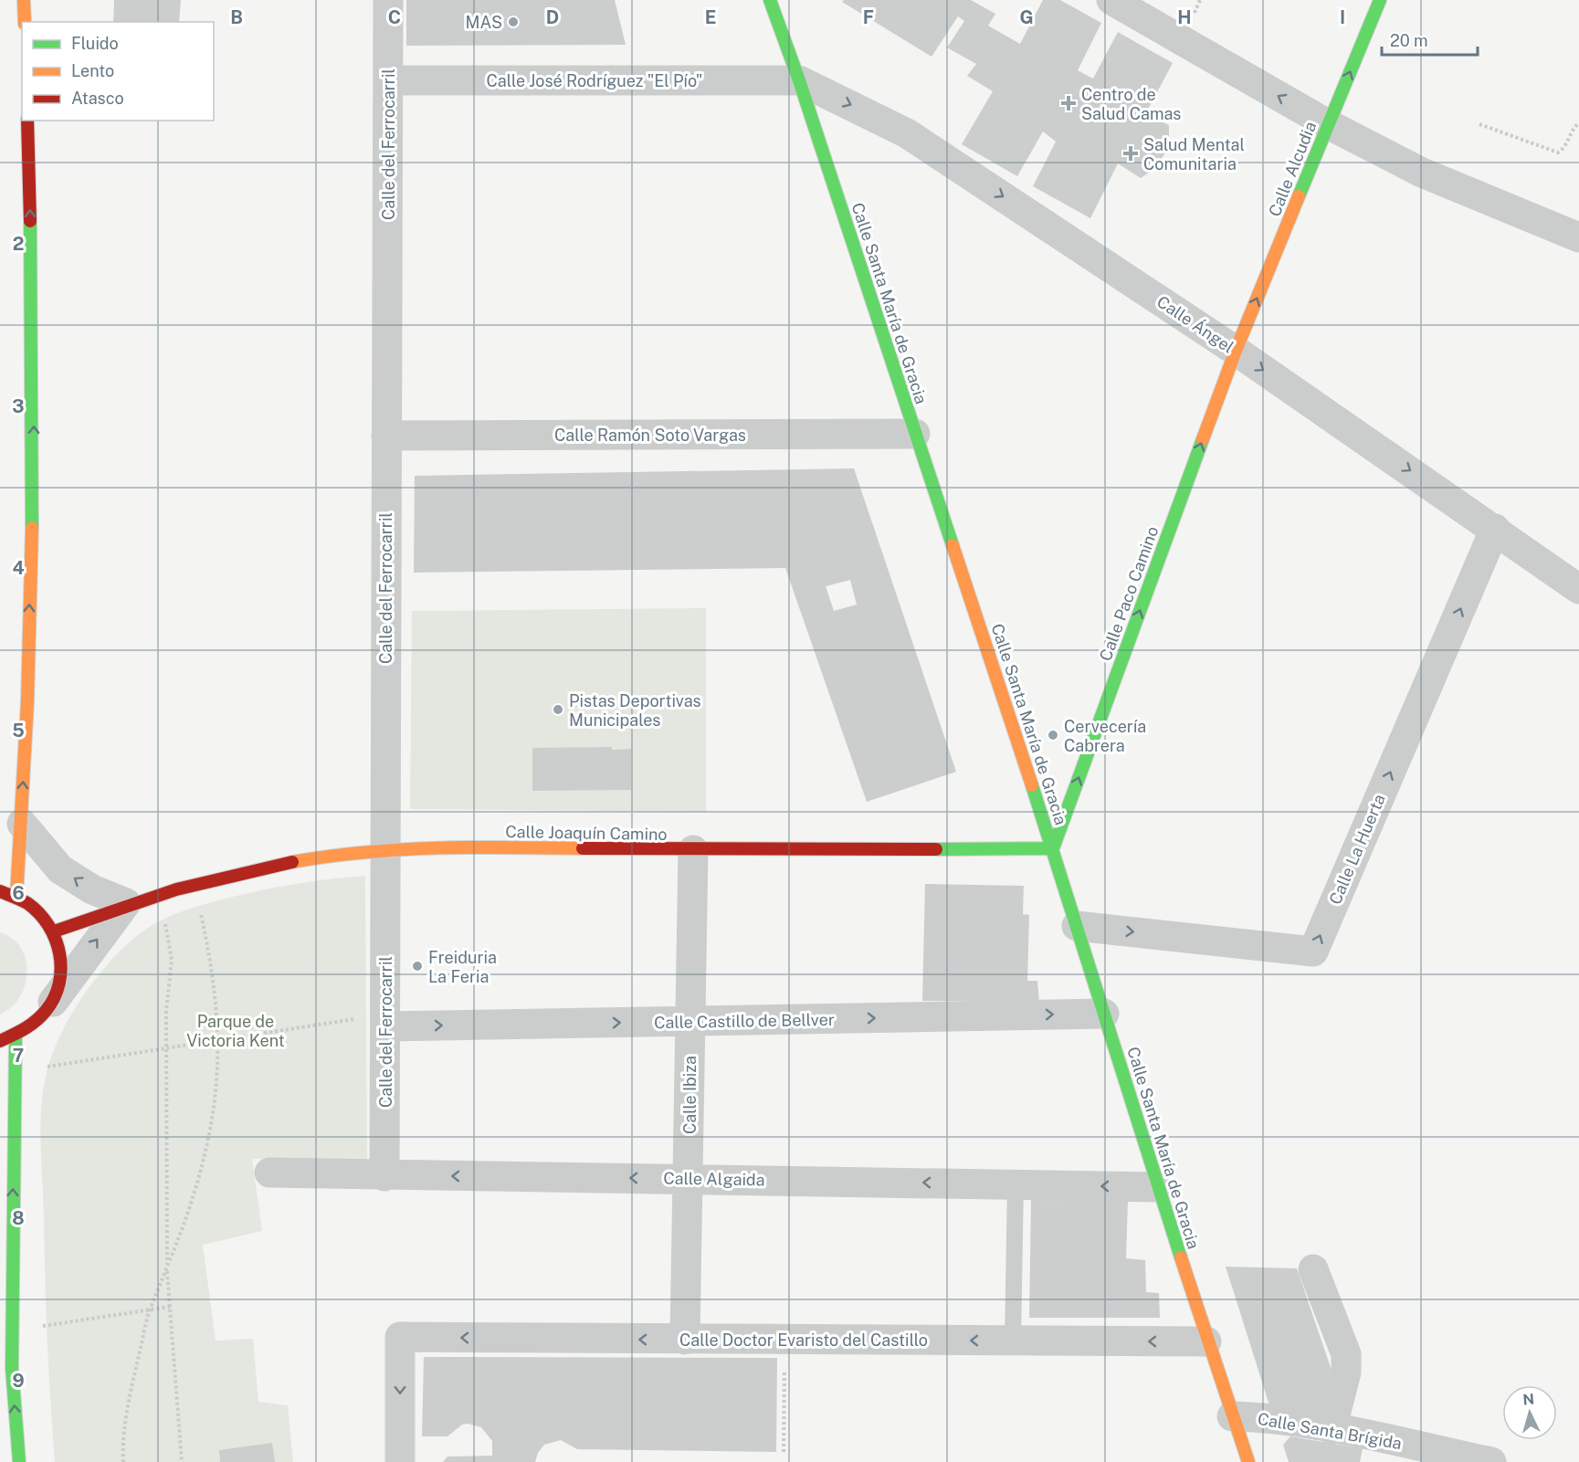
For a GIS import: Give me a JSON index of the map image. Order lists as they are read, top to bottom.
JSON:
{
  "streets": {
    "street": [
      "Calle José Rodríguez \"El Pío\"",
      "Calle del Ferrocarril",
      "Calle Alcudia",
      "Calle Santa María de Gracia",
      "Calle Ángel",
      "Calle Ramón Soto Vargas",
      "Calle Paco Camino",
      "Calle Joaquín Camino",
      "Calle La Huerta",
      "Calle Castillo de Bellver",
      "Calle Ibiza",
      "Calle Algaida",
      "Calle Doctor Evaristo del Castillo",
      "Calle Santa Brígida"
    ]
  },
  "crossings": [
    ["Calle José Rodríguez \"El Pío\"", "Calle del Ferrocarril"],
    ["Calle José Rodríguez \"El Pío\"", "Calle Santa María de Gracia"],
    ["Calle José Rodríguez \"El Pío\"", "Calle Ángel"],
    ["Calle del Ferrocarril", "Calle Ramón Soto Vargas"],
    ["Calle del Ferrocarril", "Calle Joaquín Camino"],
    ["Calle del Ferrocarril", "Calle Castillo de Bellver"],
    ["Calle del Ferrocarril", "Calle Algaida"],
    ["Calle Alcudia", "Calle Ángel"],
    ["Calle Alcudia", "Calle Paco Camino"],
    ["Calle Santa María de Gracia", "Calle Ángel"],
    ["Calle Santa María de Gracia", "Calle Ramón Soto Vargas"],
    ["Calle Santa María de Gracia", "Calle Paco Camino"],
    ["Calle Santa María de Gracia", "Calle Joaquín Camino"],
    ["Calle Santa María de Gracia", "Calle La Huerta"],
    ["Calle Santa María de Gracia", "Calle Castillo de Bellver"],
    ["Calle Santa María de Gracia", "Calle Algaida"],
    ["Calle Santa María de Gracia", "Calle Doctor Evaristo del Castillo"],
    ["Calle Santa María de Gracia", "Calle Santa Brígida"],
    ["Calle Ángel", "Calle Paco Camino"],
    ["Calle Ángel", "Calle La Huerta"],
    ["Calle Paco Camino", "Calle Joaquín Camino"],
    ["Calle Joaquín Camino", "Calle Ibiza"],
    ["Calle Castillo de Bellver", "Calle Ibiza"],
    ["Calle Ibiza", "Calle Algaida"],
    ["Calle Ibiza", "Calle Doctor Evaristo del Castillo"]
  ],
  "one_way": [
    "Calle Alcudia",
    "Calle Paco Camino",
    "Calle La Huerta",
    "Calle Castillo de Bellver",
    "Calle Algaida",
    "Calle Doctor Evaristo del Castillo"
  ],
  "parks": ["Parque de Victoria Kent"],
  "places": {
    "other": [
      "MAS",
      "Pistas Deportivas Municipales",
      "Cervecería Cabrera",
      "Freiduria La Feria"
    ],
    "health": ["Centro de Salud Camas", "Salud Mental Comunitaria"]
  },
  "legend": ["Fluido", "Lento", "Atasco"],
  "scale_bar": "20 m",
  "north": "top",
  "grid": {
    "columns": [
      "B",
      "C",
      "D",
      "E",
      "F",
      "G",
      "H",
      "I"
    ],
    "rows": [
      "2",
      "3",
      "4",
      "5",
      "6",
      "7",
      "8",
      "9"
    ]
  }
}
